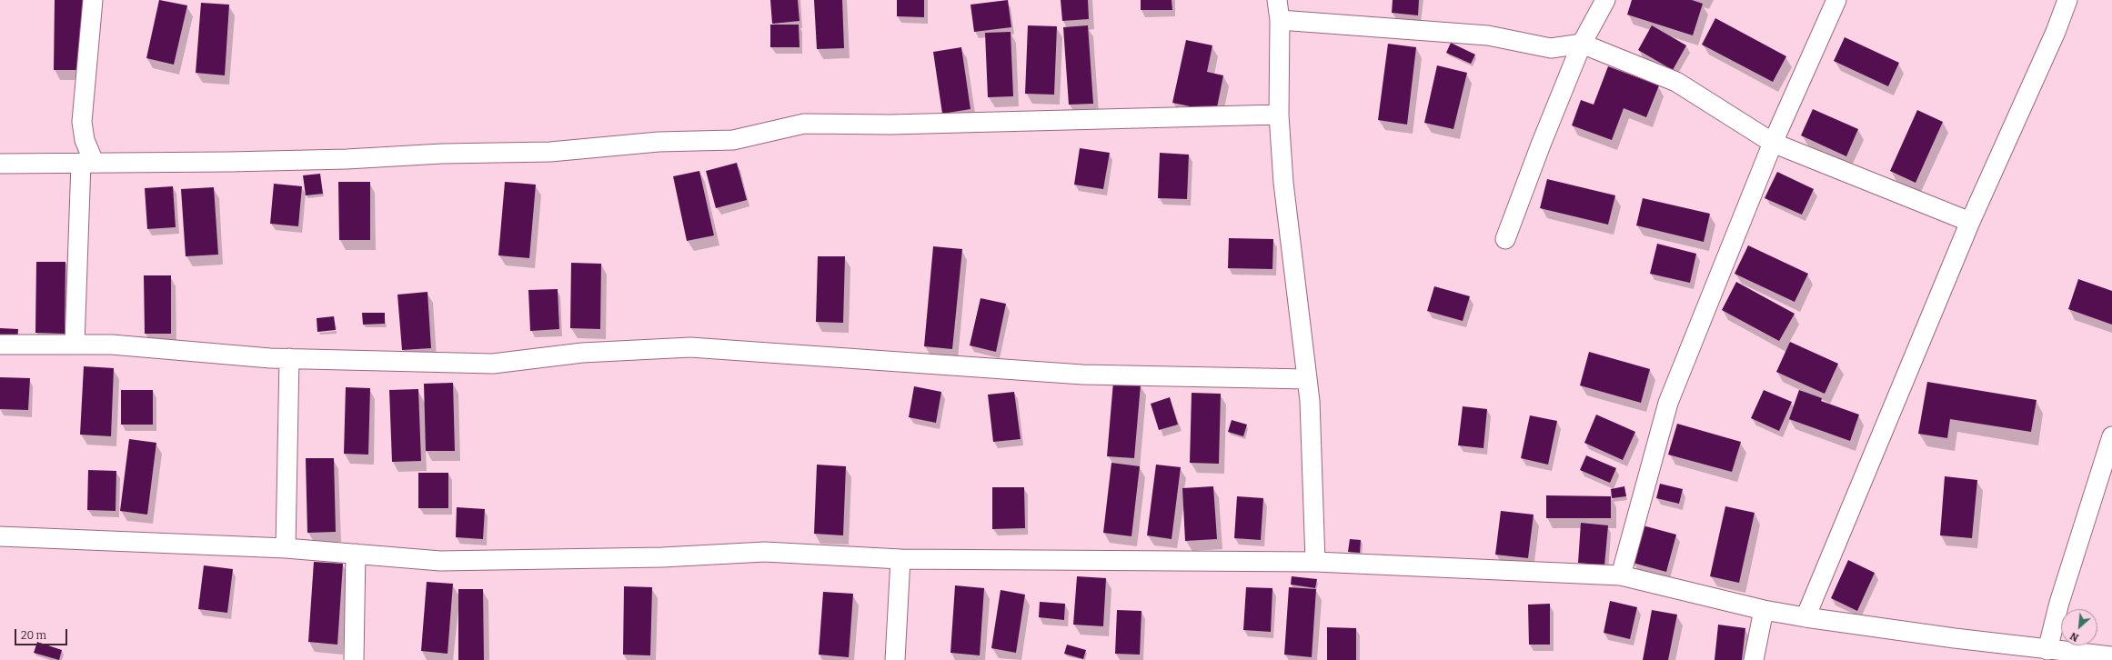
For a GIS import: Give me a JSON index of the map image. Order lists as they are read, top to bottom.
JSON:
{
  "scale_bar": "20 m",
  "north": "bottom left"
}
